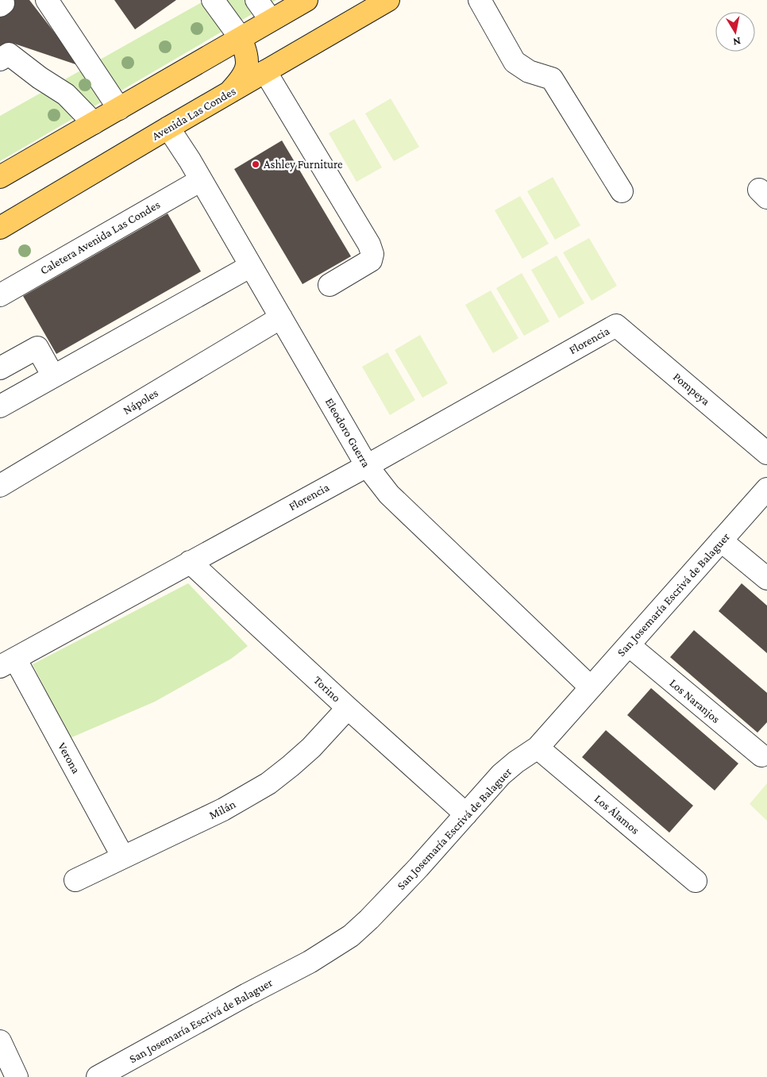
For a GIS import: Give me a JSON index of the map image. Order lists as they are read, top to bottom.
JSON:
{
  "streets": {
    "main road": ["Avenida Las Condes"],
    "street": [
      "Caletera Avenida Las Condes",
      "Florencia",
      "Pompeya",
      "Nápoles",
      "Eleodoro Guerra",
      "San Josemaría Escrivá de Balaguer",
      "Torino",
      "Los Naranjos",
      "Verona",
      "Milán",
      "Los Álamos"
    ]
  },
  "crossings": [
    ["Avenida Las Condes", "Eleodoro Guerra"],
    ["Caletera Avenida Las Condes", "Eleodoro Guerra"],
    ["Florencia", "Pompeya"],
    ["Florencia", "Eleodoro Guerra"],
    ["Florencia", "Torino"],
    ["Florencia", "Verona"],
    ["Nápoles", "Eleodoro Guerra"],
    ["Eleodoro Guerra", "San Josemaría Escrivá de Balaguer"],
    ["San Josemaría Escrivá de Balaguer", "Torino"],
    ["San Josemaría Escrivá de Balaguer", "Los Naranjos"],
    ["San Josemaría Escrivá de Balaguer", "Los Álamos"],
    ["Torino", "Milán"],
    ["Verona", "Milán"]
  ],
  "places": ["Ashley Furniture"],
  "north": "bottom"
}
